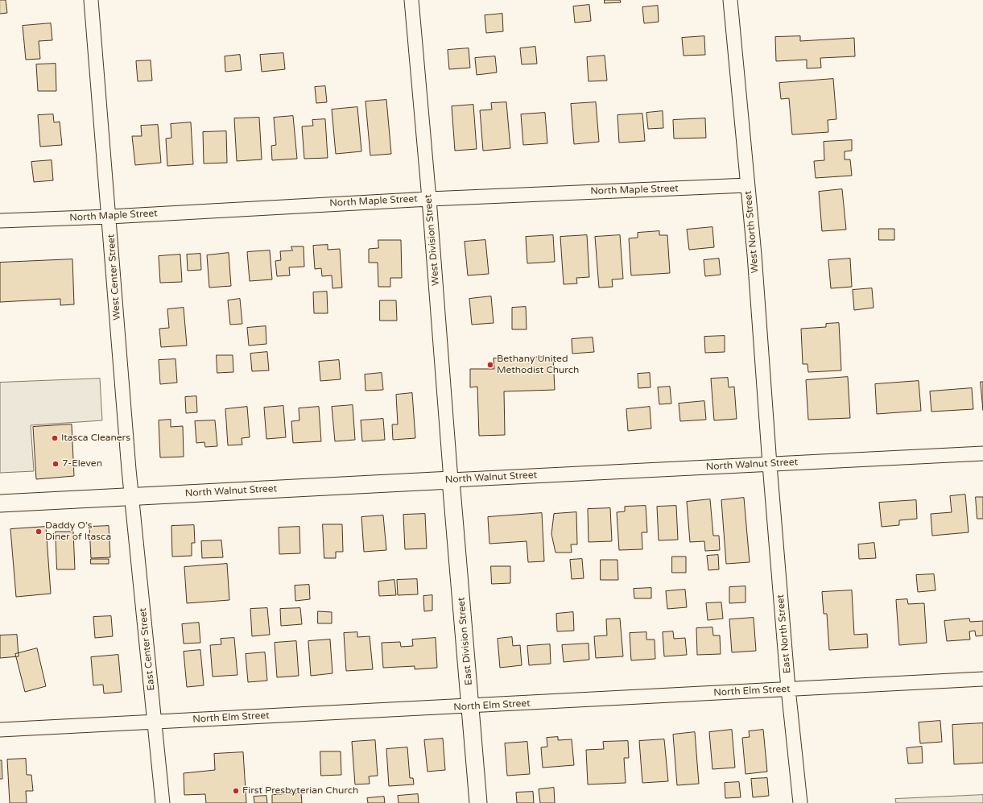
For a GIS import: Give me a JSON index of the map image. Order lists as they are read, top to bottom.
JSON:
{
  "streets": {
    "street": [
      "North Maple Street",
      "West North Street",
      "West Division Street",
      "West Center Street",
      "North Walnut Street",
      "East North Street",
      "East Division Street",
      "East Center Street",
      "North Elm Street"
    ]
  },
  "crossings": [
    ["North Maple Street", "West North Street"],
    ["North Maple Street", "West Division Street"],
    ["North Maple Street", "West Center Street"],
    ["West North Street", "North Walnut Street"],
    ["West North Street", "East North Street"],
    ["West Division Street", "North Walnut Street"],
    ["West Division Street", "East Division Street"],
    ["West Center Street", "North Walnut Street"],
    ["West Center Street", "East Center Street"],
    ["North Walnut Street", "East North Street"],
    ["North Walnut Street", "East Division Street"],
    ["North Walnut Street", "East Center Street"],
    ["East North Street", "North Elm Street"],
    ["East Division Street", "North Elm Street"],
    ["East Center Street", "North Elm Street"]
  ],
  "places": [
    "Bethany United Methodist Church",
    "Itasca Cleaners",
    "7-Eleven",
    "Daddy O’s Diner of Itasca",
    "First Presbyterian Church"
  ]
}
